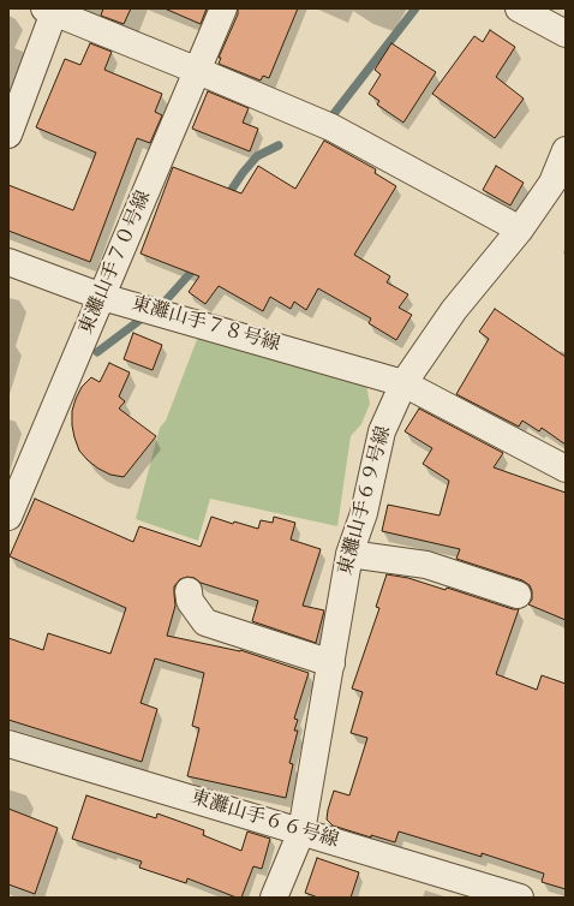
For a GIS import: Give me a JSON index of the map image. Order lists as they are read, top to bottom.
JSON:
{
  "streets": {
    "street": [
      "東灘山手７０号線",
      "東灘山手７８号線",
      "東灘山手６９号線",
      "東灘山手６６号線"
    ]
  },
  "crossings": [
    ["東灘山手７０号線", "東灘山手７８号線"],
    ["東灘山手７８号線", "東灘山手６９号線"],
    ["東灘山手６９号線", "東灘山手６６号線"]
  ]
}
